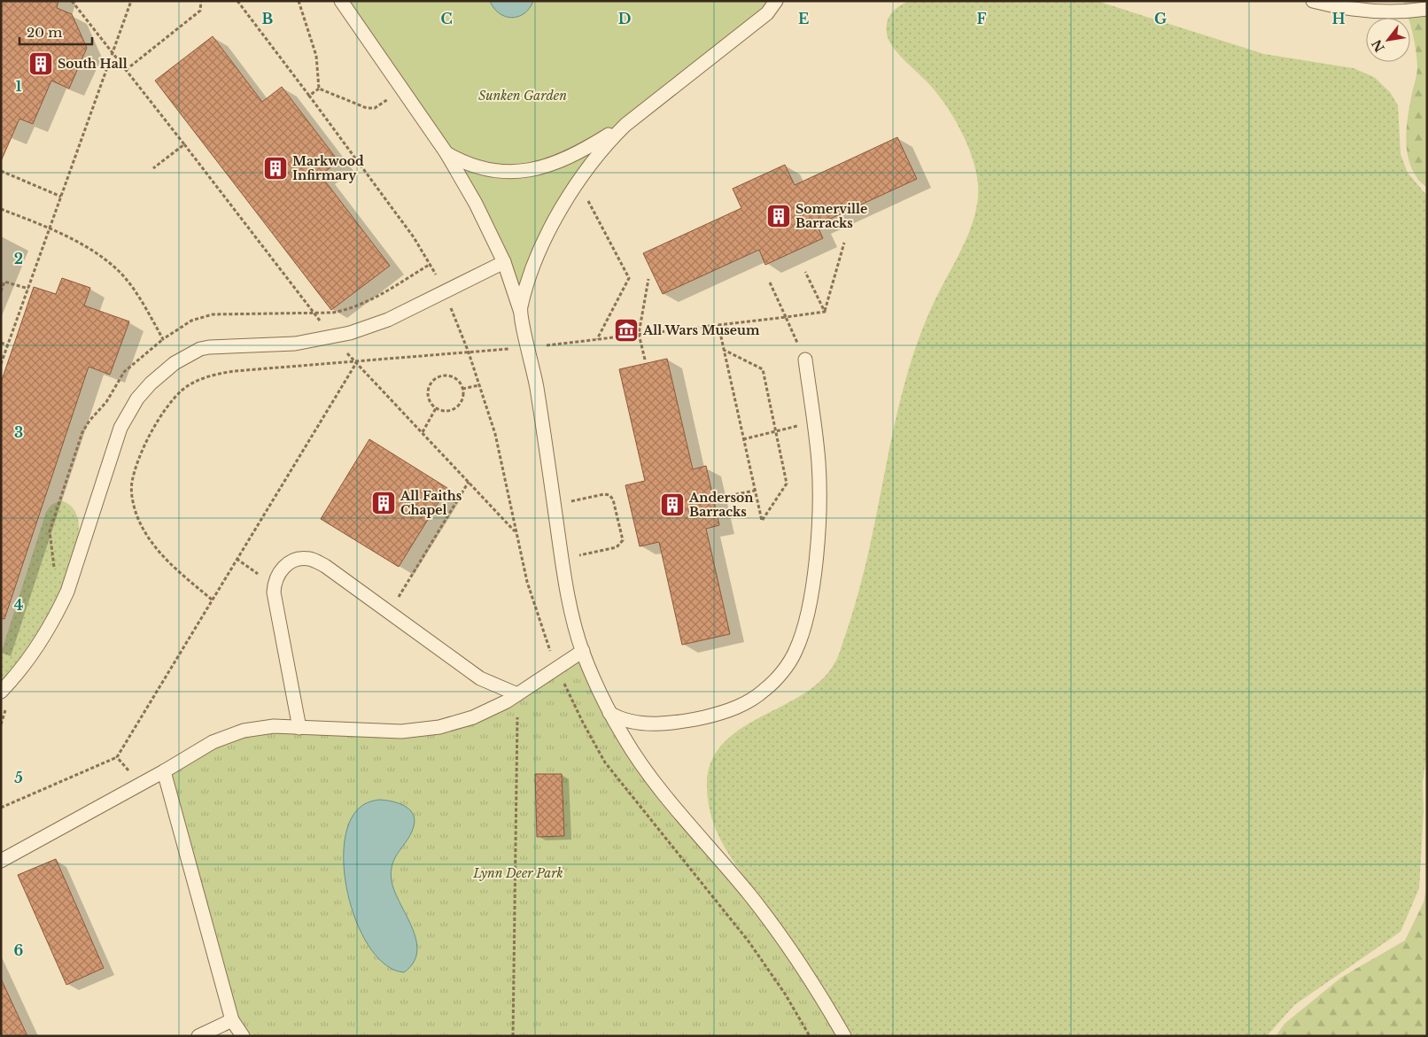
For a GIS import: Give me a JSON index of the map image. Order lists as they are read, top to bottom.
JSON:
{
  "parks": ["Sunken Garden", "Lynn Deer Park"],
  "places": {
    "building": [
      "South Hall",
      "Markwood Infirmary",
      "Somerville Barracks",
      "All Faiths Chapel",
      "Anderson Barracks"
    ],
    "museum": ["All Wars Museum"]
  },
  "scale_bar": "20 m",
  "north": "bottom left",
  "grid": {
    "columns": [
      "B",
      "C",
      "D",
      "E",
      "F",
      "G",
      "H"
    ],
    "rows": [
      "1",
      "2",
      "3",
      "4",
      "5",
      "6"
    ]
  }
}
